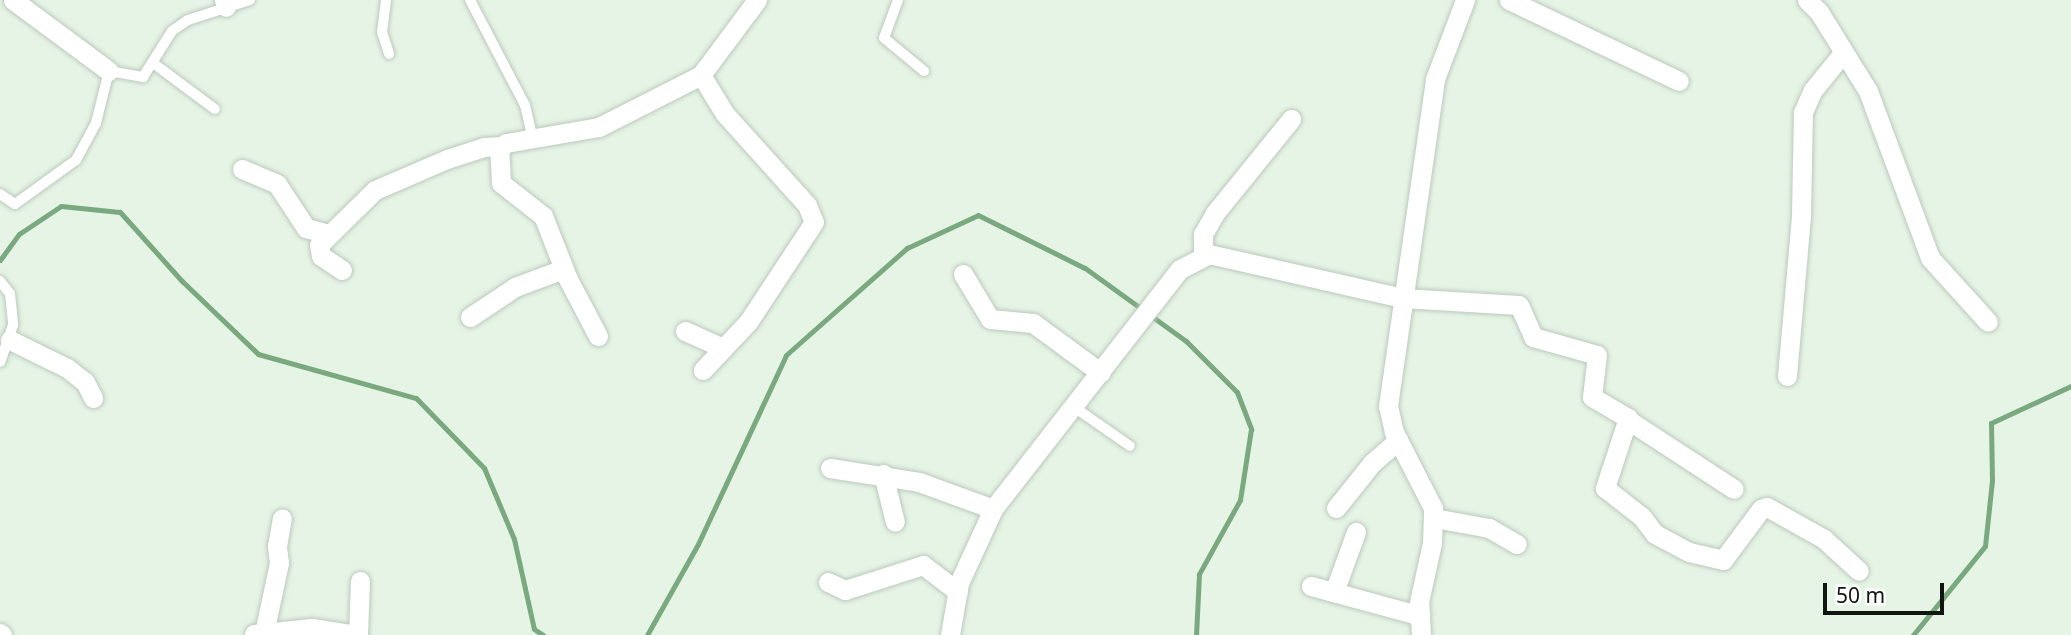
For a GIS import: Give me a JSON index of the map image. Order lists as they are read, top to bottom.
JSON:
{
  "scale_bar": "50 m"
}
